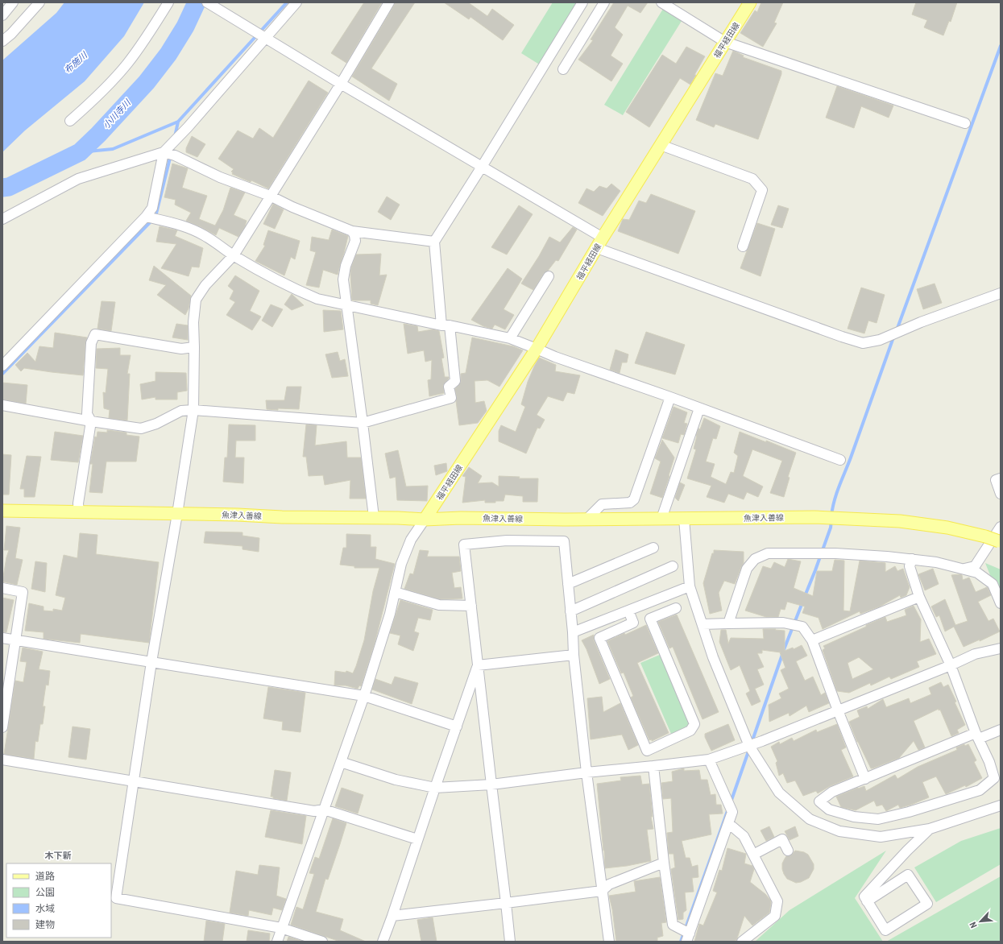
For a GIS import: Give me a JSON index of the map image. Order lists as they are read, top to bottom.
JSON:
{
  "streets": {
    "main road": ["福平経田線", "魚津入善線"]
  },
  "crossings": [
    ["福平経田線", "魚津入善線"]
  ],
  "districts": ["木下新"],
  "water": ["布施川", "小川寺川"],
  "legend": [
    "道路",
    "公園",
    "水域",
    "建物"
  ],
  "north": "bottom left"
}
